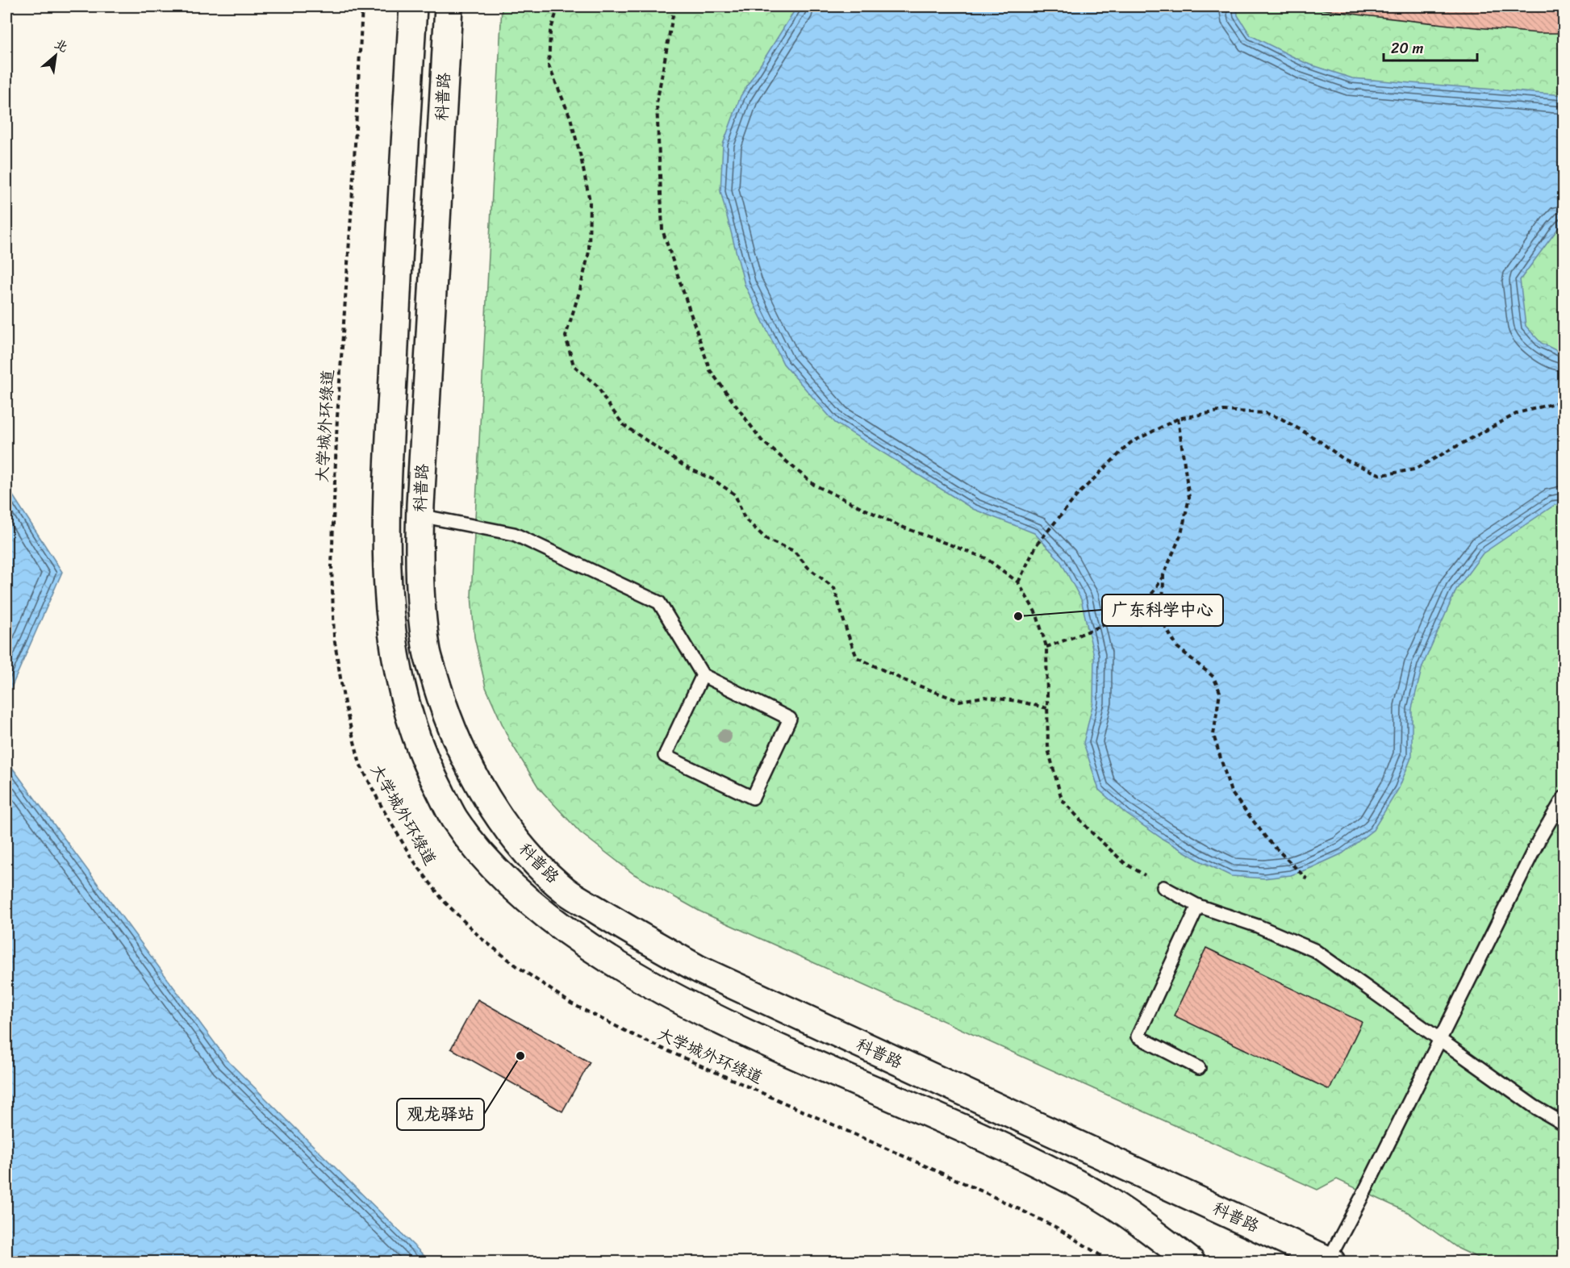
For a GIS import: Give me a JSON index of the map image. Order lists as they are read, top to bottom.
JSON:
{
  "streets": {
    "street": ["科普路"],
    "path": ["大学城外环绿道"]
  },
  "places": ["广东科学中心", "观龙驿站"],
  "scale_bar": "20 m",
  "north": "top right"
}
